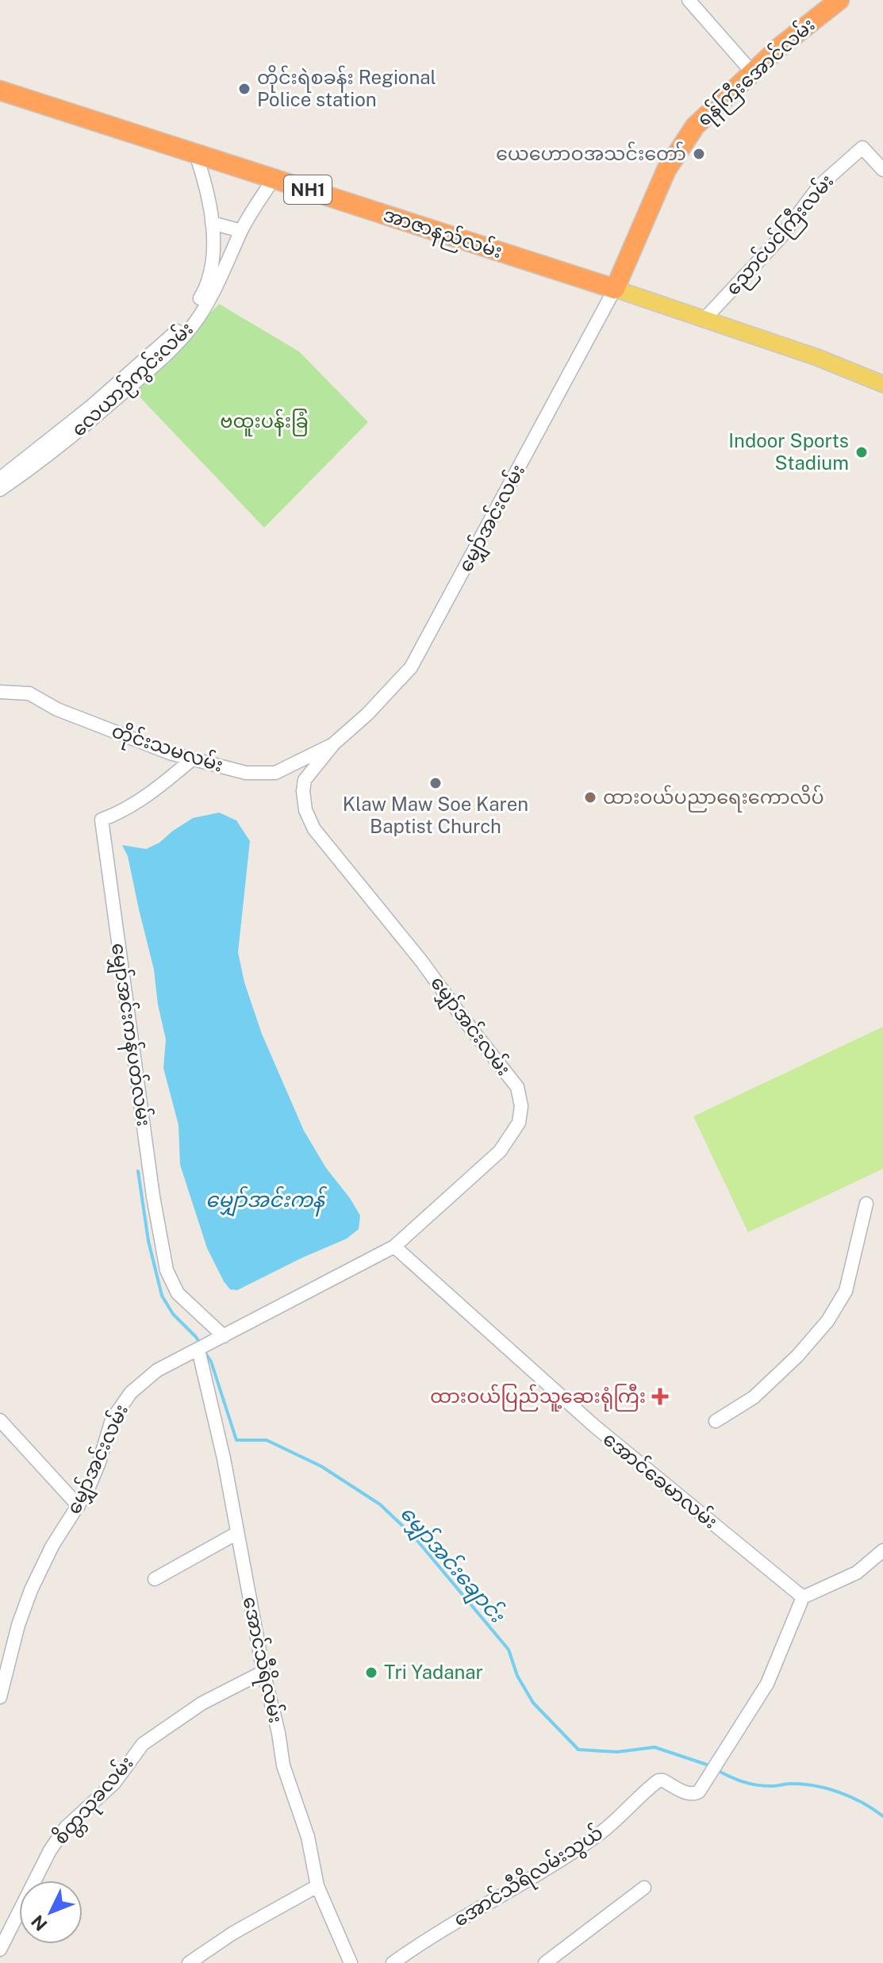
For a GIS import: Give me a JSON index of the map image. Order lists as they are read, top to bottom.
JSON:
{
  "streets": {
    "highway": ["ရန်ကြီးအောင်လမ်း", "NH1", "အာဇာနည်လမ်း"],
    "street": [
      "ညောင်ပင်ကြီးလမ်း",
      "လေယာဉ်ကွင်းလမ်း",
      "မျှော်အင်းလမ်း",
      "တိုင်းသမလမ်း",
      "မျှော်အင်းကန်ပတ်လမ်း",
      "အောင်ခေမာလမ်း",
      "အောင်သီရိလမ်း",
      "စိတ္တသုခလမ်း",
      "အောင်သီရိလမ်းသွယ်"
    ]
  },
  "crossings": [
    ["ရန်ကြီးအောင်လမ်း", "အာဇာနည်လမ်း"],
    ["ရန်ကြီးအောင်လမ်း", "မျှော်အင်းလမ်း"],
    ["အာဇာနည်လမ်း", "ညောင်ပင်ကြီးလမ်း"],
    ["အာဇာနည်လမ်း", "လေယာဉ်ကွင်းလမ်း"],
    ["အာဇာနည်လမ်း", "မျှော်အင်းလမ်း"],
    ["မျှော်အင်းလမ်း", "တိုင်းသမလမ်း"],
    ["မျှော်အင်းလမ်း", "မျှော်အင်းကန်ပတ်လမ်း"],
    ["မျှော်အင်းလမ်း", "အောင်ခေမာလမ်း"],
    ["မျှော်အင်းလမ်း", "အောင်သီရိလမ်း"],
    ["တိုင်းသမလမ်း", "မျှော်အင်းကန်ပတ်လမ်း"],
    ["အောင်ခေမာလမ်း", "အောင်သီရိလမ်းသွယ်"],
    ["အောင်သီရိလမ်း", "စိတ္တသုခလမ်း"]
  ],
  "water": ["မျှော်အင်းကန်", "မျှော်အင်းချောင်း"],
  "parks": ["ဗထူးပန်းခြံ"],
  "places": {
    "other": [
      "တိုင်းရဲစခန်း Regional Police station",
      "ယေဟောဝအသင်းတော်",
      "Indoor Sports Stadium",
      "Klaw Maw Soe Karen Baptist Church",
      "ထားဝယ်ပညာရေးကောလိပ်",
      "Tri Yadanar"
    ],
    "health": ["ထားဝယ်ပြည်သူ့ဆေးရုံကြီး"]
  },
  "north": "bottom left"
}
